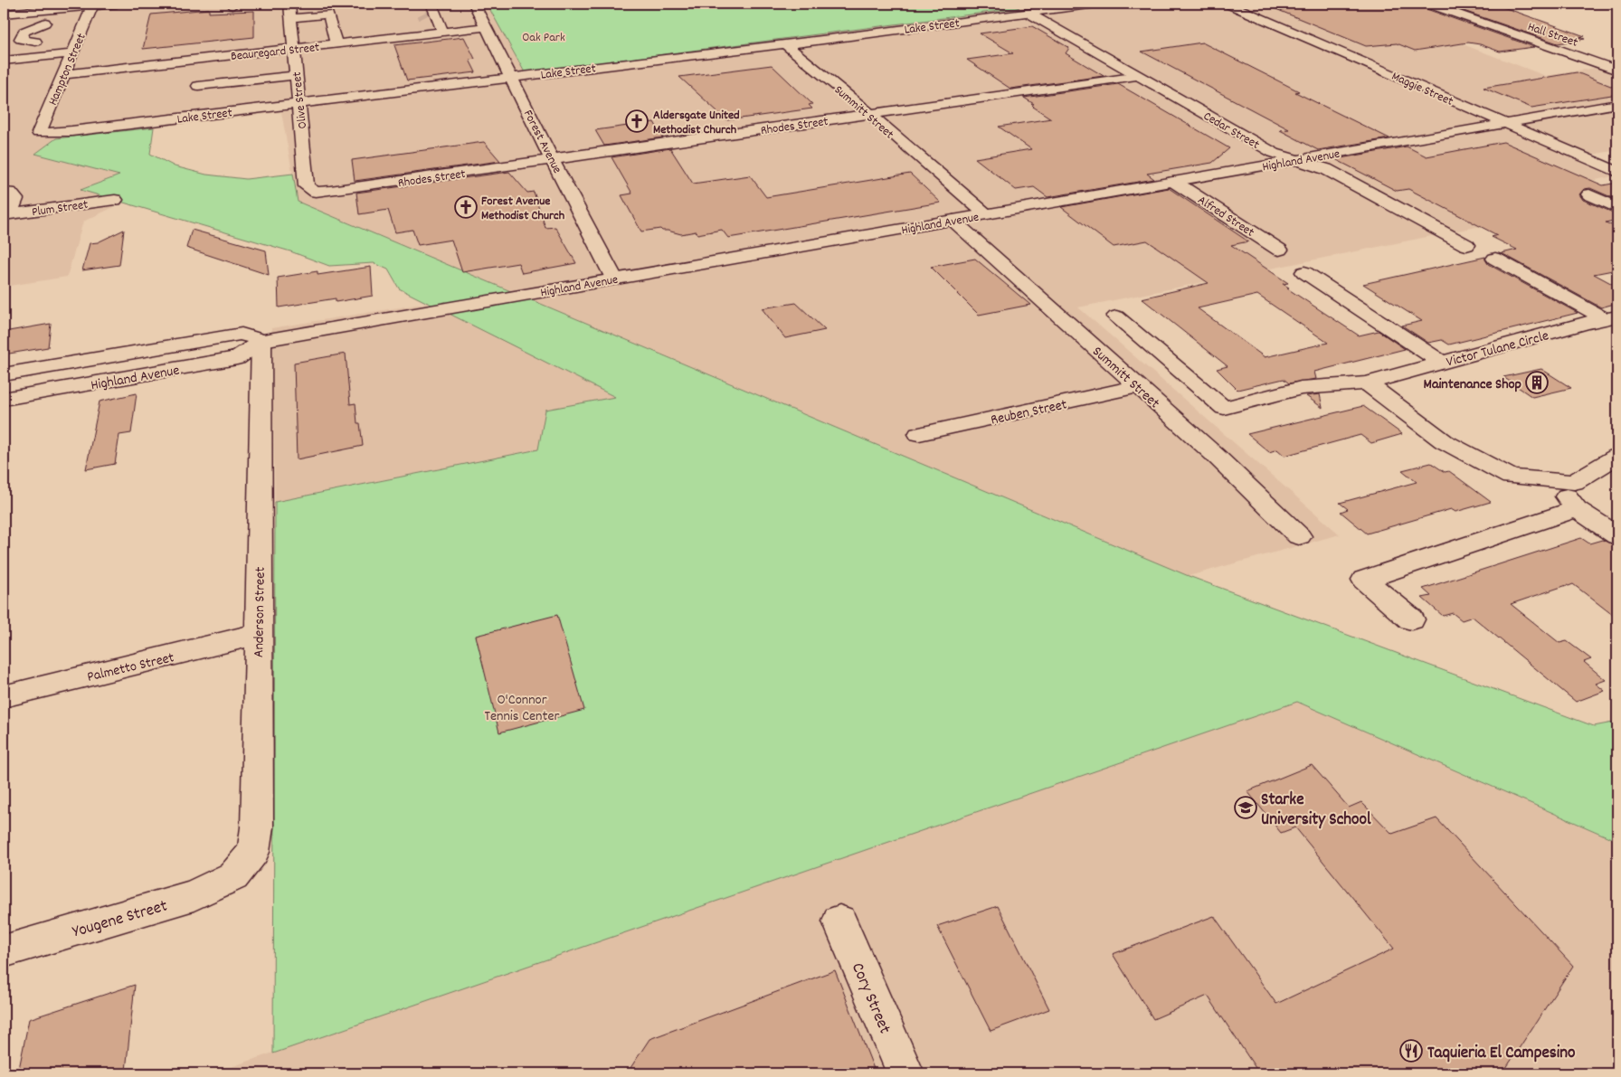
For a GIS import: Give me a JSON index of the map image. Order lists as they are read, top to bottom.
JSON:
{
  "streets": {
    "street": [
      "Lake Street",
      "Hall Street",
      "Beauregard Street",
      "Hampton Street",
      "Maggie Street",
      "Olive Street",
      "Summitt Street",
      "Rhodes Street",
      "Cedar Street",
      "Forest Avenue",
      "Highland Avenue",
      "Plum Street",
      "Alfred Street",
      "Victor Tulane Circle",
      "Reuben Street",
      "Anderson Street",
      "Palmetto Street",
      "Yougene Street",
      "Cory Street"
    ]
  },
  "crossings": [
    ["Lake Street", "Hampton Street"],
    ["Lake Street", "Olive Street"],
    ["Lake Street", "Summitt Street"],
    ["Lake Street", "Cedar Street"],
    ["Lake Street", "Forest Avenue"],
    ["Beauregard Street", "Hampton Street"],
    ["Beauregard Street", "Olive Street"],
    ["Beauregard Street", "Forest Avenue"],
    ["Maggie Street", "Highland Avenue"],
    ["Olive Street", "Rhodes Street"],
    ["Summitt Street", "Rhodes Street"],
    ["Summitt Street", "Highland Avenue"],
    ["Summitt Street", "Reuben Street"],
    ["Rhodes Street", "Cedar Street"],
    ["Rhodes Street", "Forest Avenue"],
    ["Cedar Street", "Highland Avenue"],
    ["Forest Avenue", "Highland Avenue"],
    ["Highland Avenue", "Alfred Street"],
    ["Highland Avenue", "Anderson Street"],
    ["Anderson Street", "Palmetto Street"],
    ["Anderson Street", "Yougene Street"]
  ],
  "parks": ["Oak Park", "O'Connor Tennis Center"],
  "places": {
    "church": ["Aldersgate United Methodist Church", "Forest Avenue Methodist Church"],
    "building": ["Maintenance Shop"],
    "school or university": ["Starke University School"],
    "restaurant": ["Taquieria El Campesino"]
  }
}
